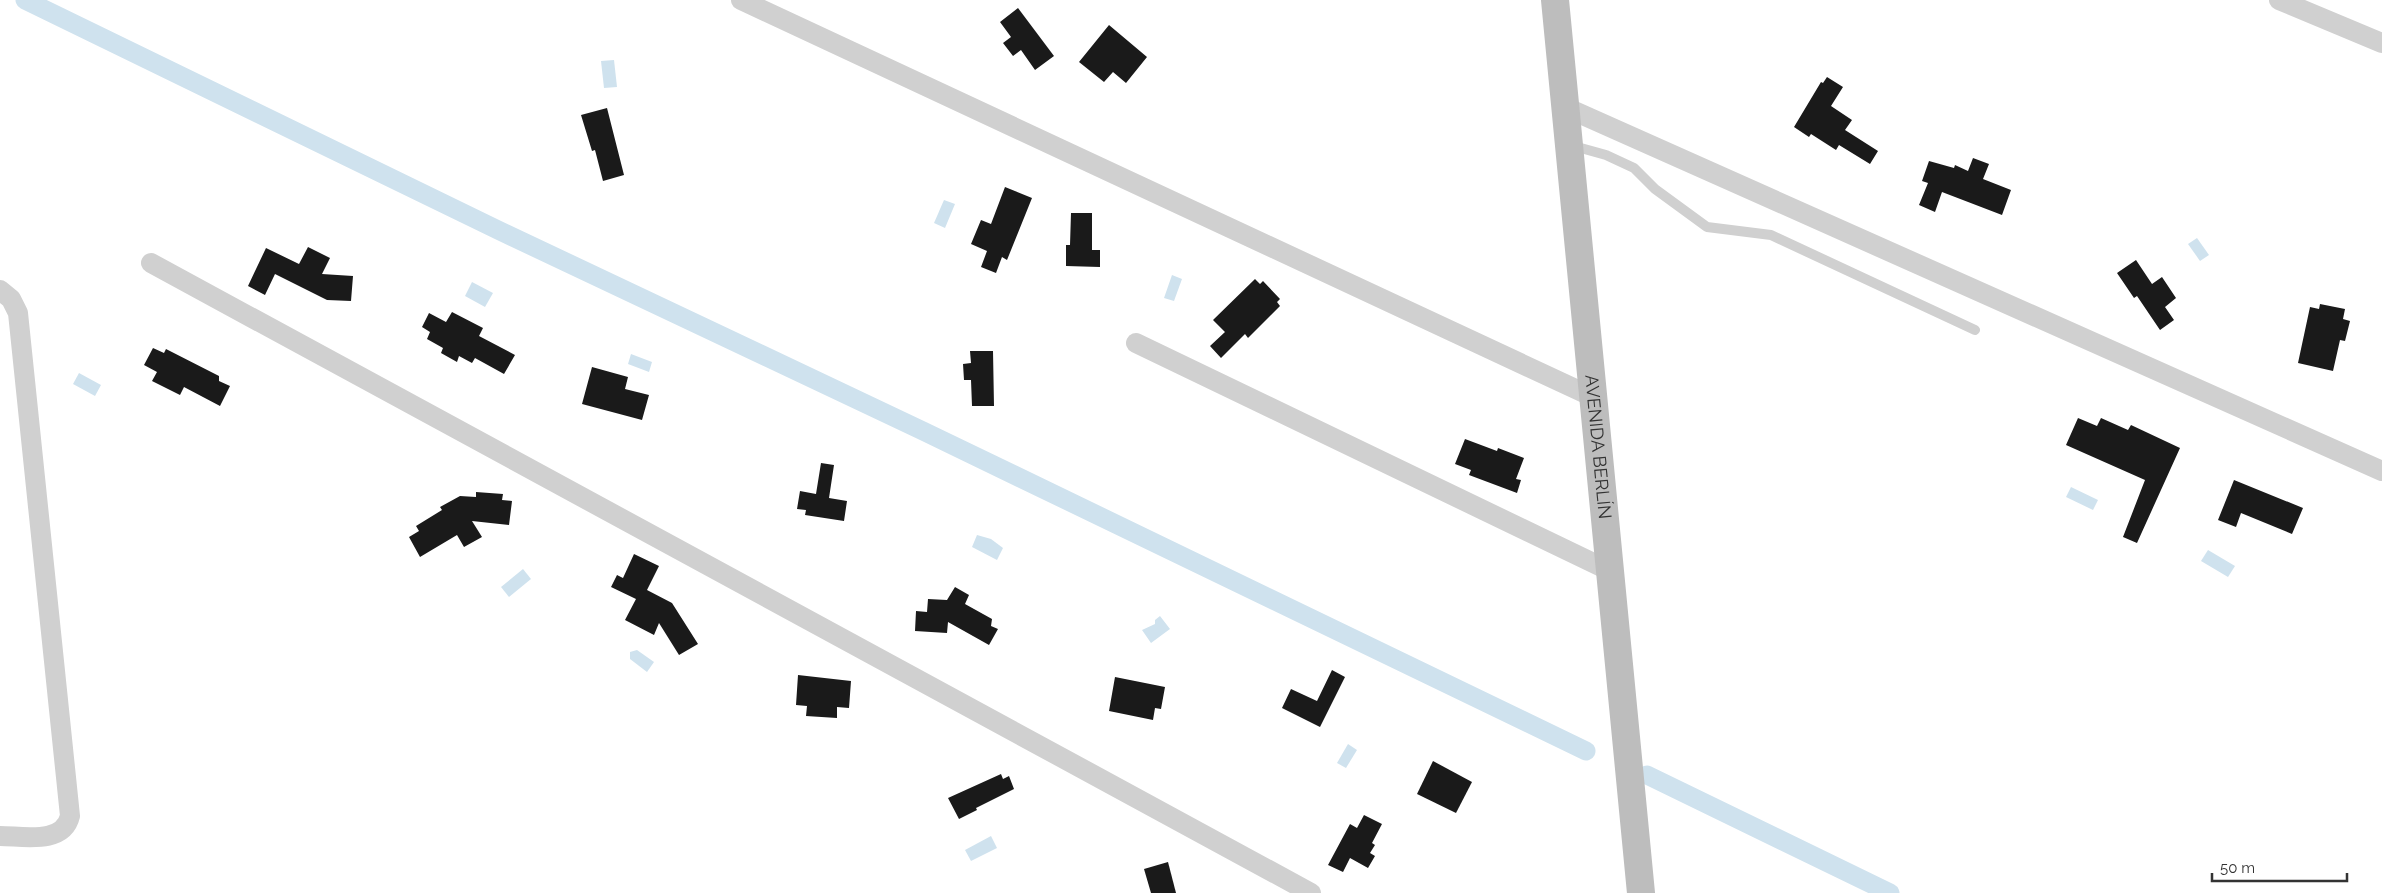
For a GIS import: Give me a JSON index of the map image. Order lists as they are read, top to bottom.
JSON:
{
  "streets": {
    "street": ["AVENIDA BERLÍN"]
  },
  "scale_bar": "50 m"
}
